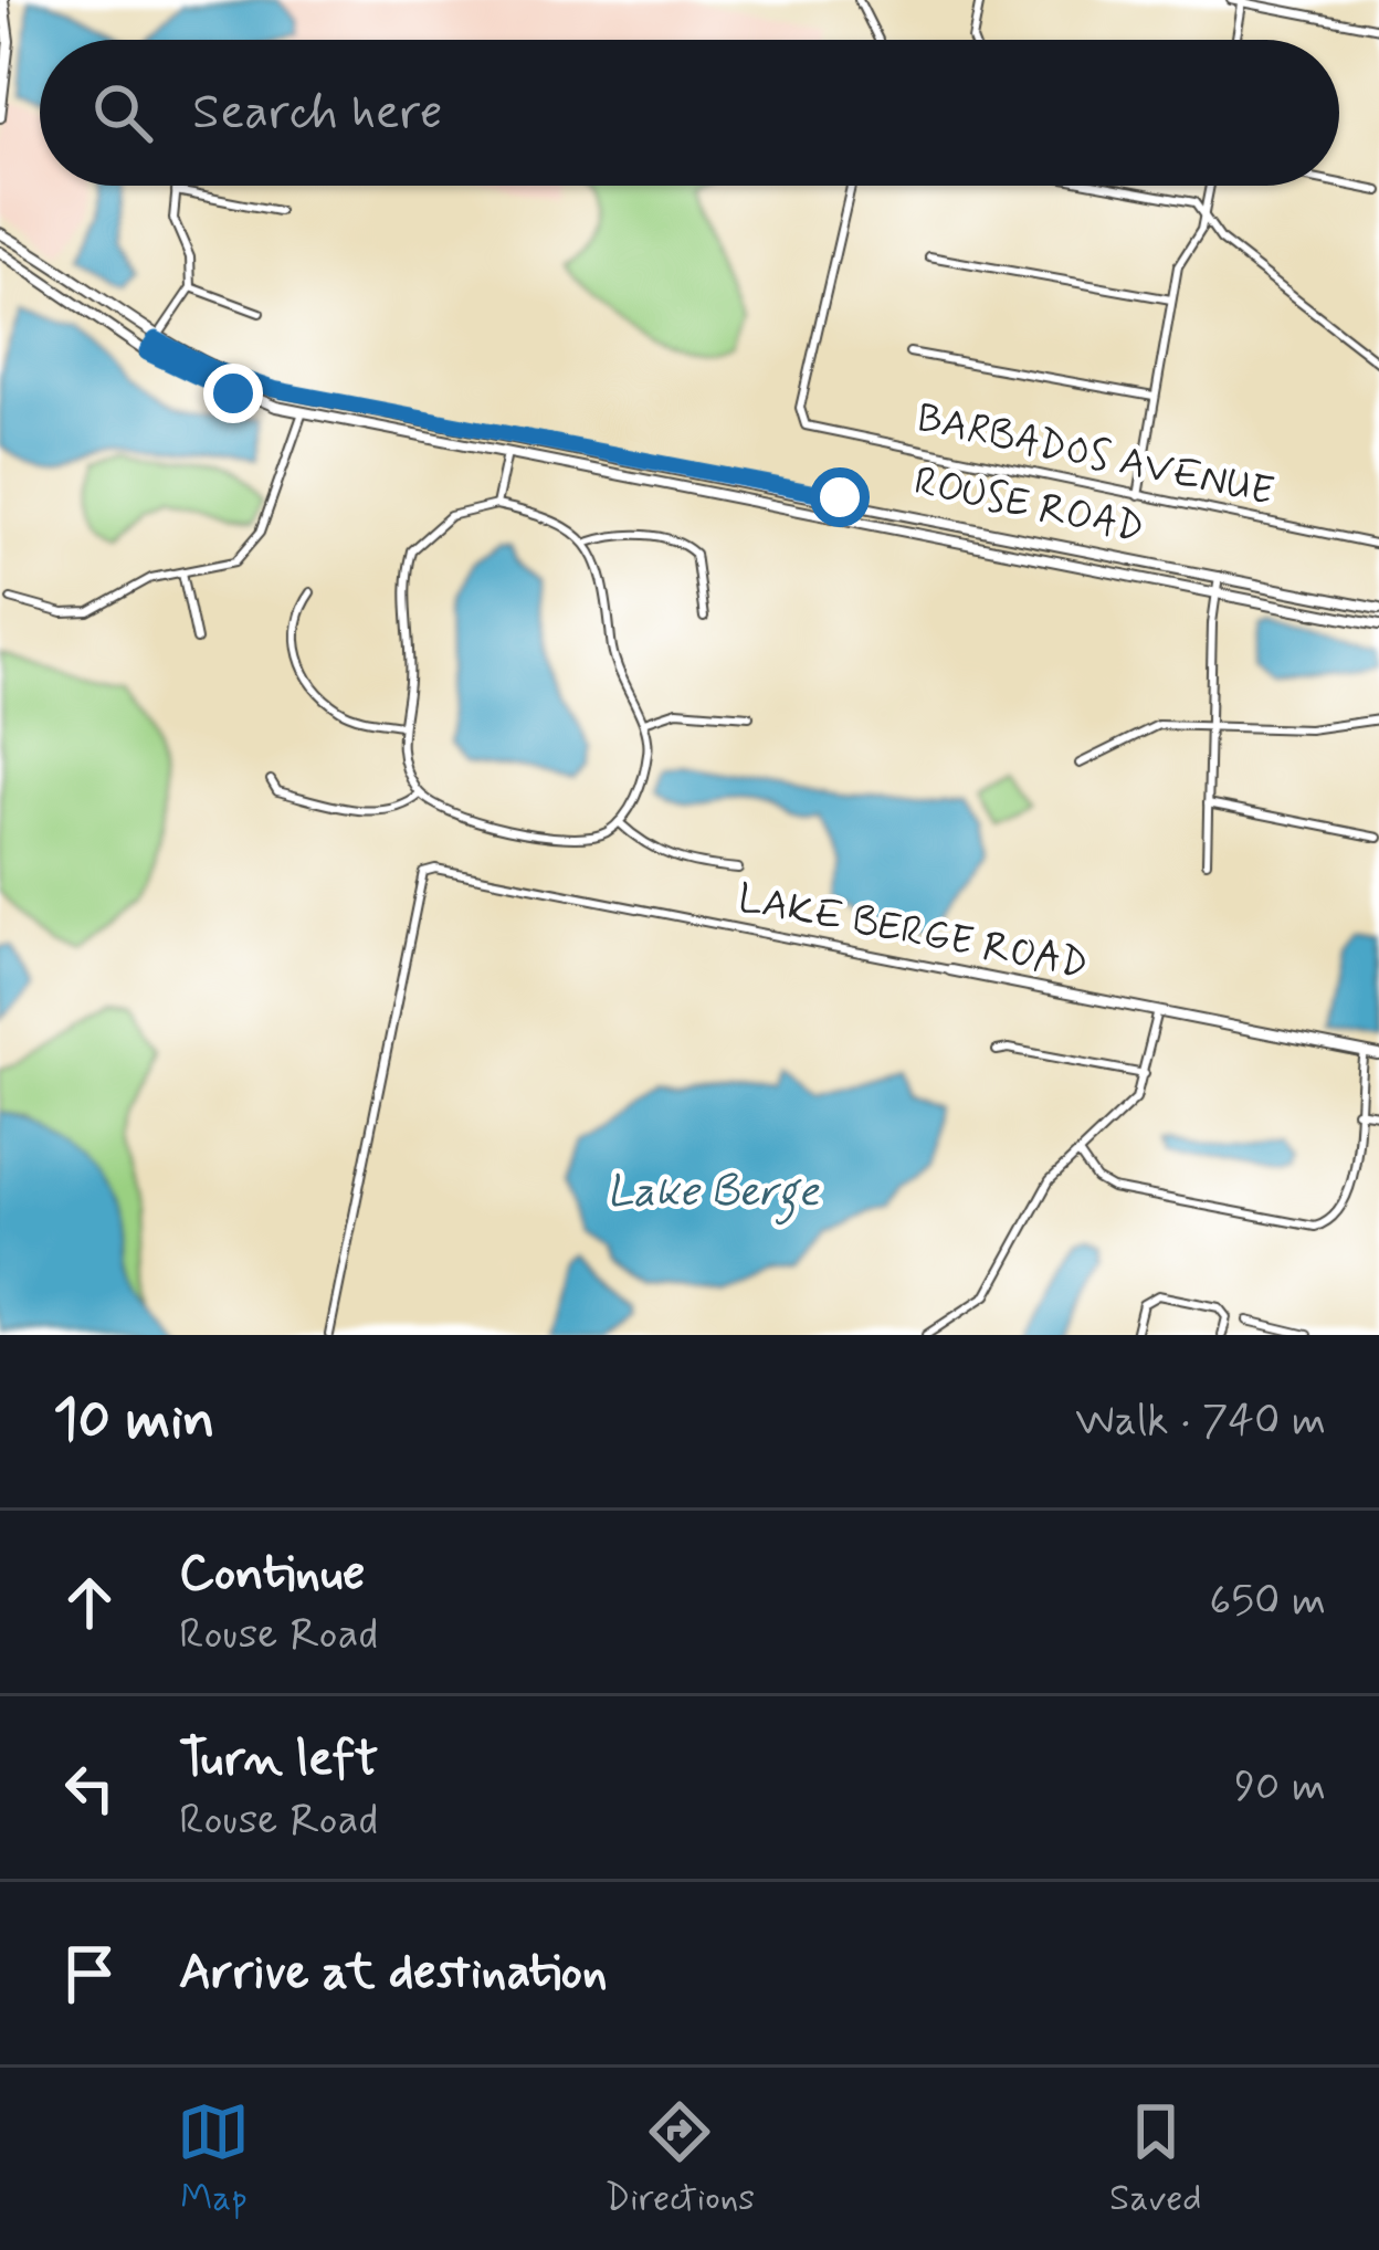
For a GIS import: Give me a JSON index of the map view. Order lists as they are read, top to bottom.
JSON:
{
  "streets": {
    "street": ["BARBADOS AVENUE", "ROUSE ROAD", "LAKE BERGE ROAD"]
  },
  "water": ["Lake Berge"],
  "page": {
    "search": "Search here",
    "heading": ["10 min", "Walk · 740 m"],
    "list": [
      ["Continue", "Rouse Road", "650 m"],
      ["Turn left", "Rouse Road", "90 m"],
      "Arrive at destination"
    ],
    "nav": ["Map", "Directions", "Saved"]
  }
}
